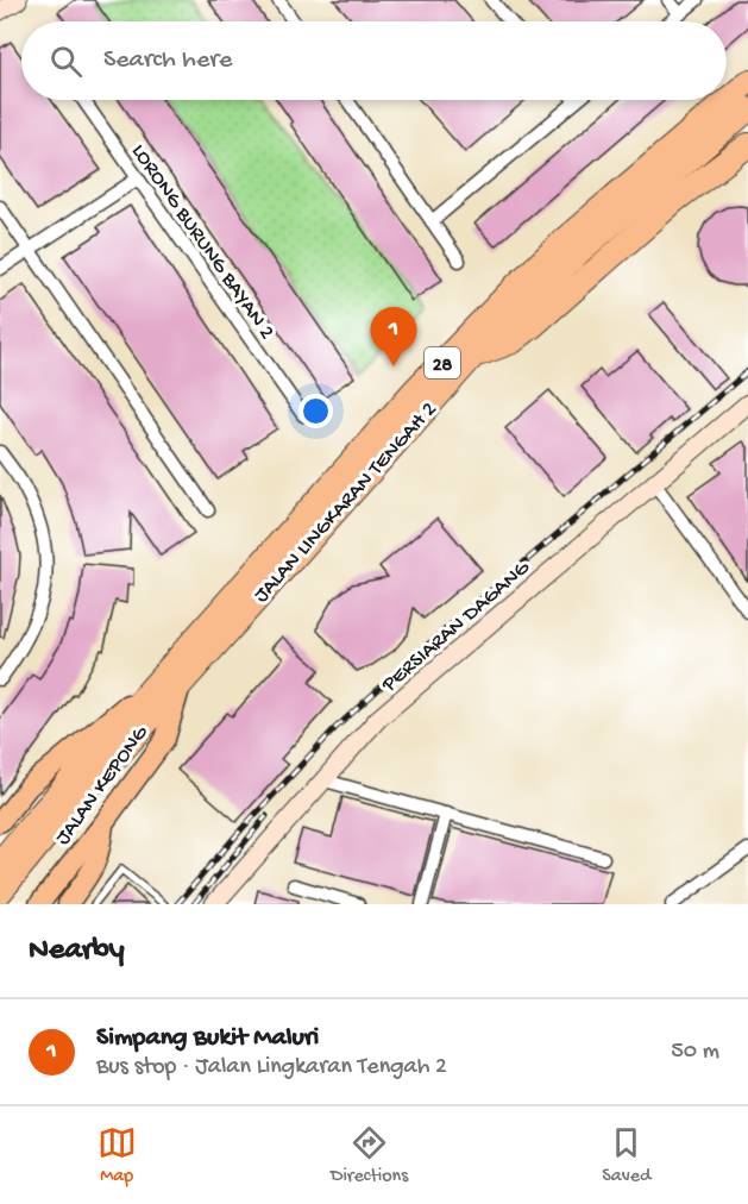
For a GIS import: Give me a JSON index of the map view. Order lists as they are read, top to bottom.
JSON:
{
  "streets": {
    "highway": ["28", "JALAN LINGKARAN TENGAH 2"],
    "main road": ["PERSIARAN DAGANG", "JALAN KEPONG"],
    "street": ["LORONG BURUNG BAYAN 2"]
  },
  "crossings": [
    ["JALAN LINGKARAN TENGAH 2", "JALAN KEPONG"]
  ],
  "page": {
    "search": "Search here",
    "pins": "1",
    "heading": "Nearby",
    "list": [
      {
        "mark": "1",
        "name": "Simpang Bukit Maluri",
        "note": "Bus stop · Jalan Lingkaran Tengah 2",
        "value": "50 m"
      }
    ],
    "nav": ["Map", "Directions", "Saved"]
  }
}
